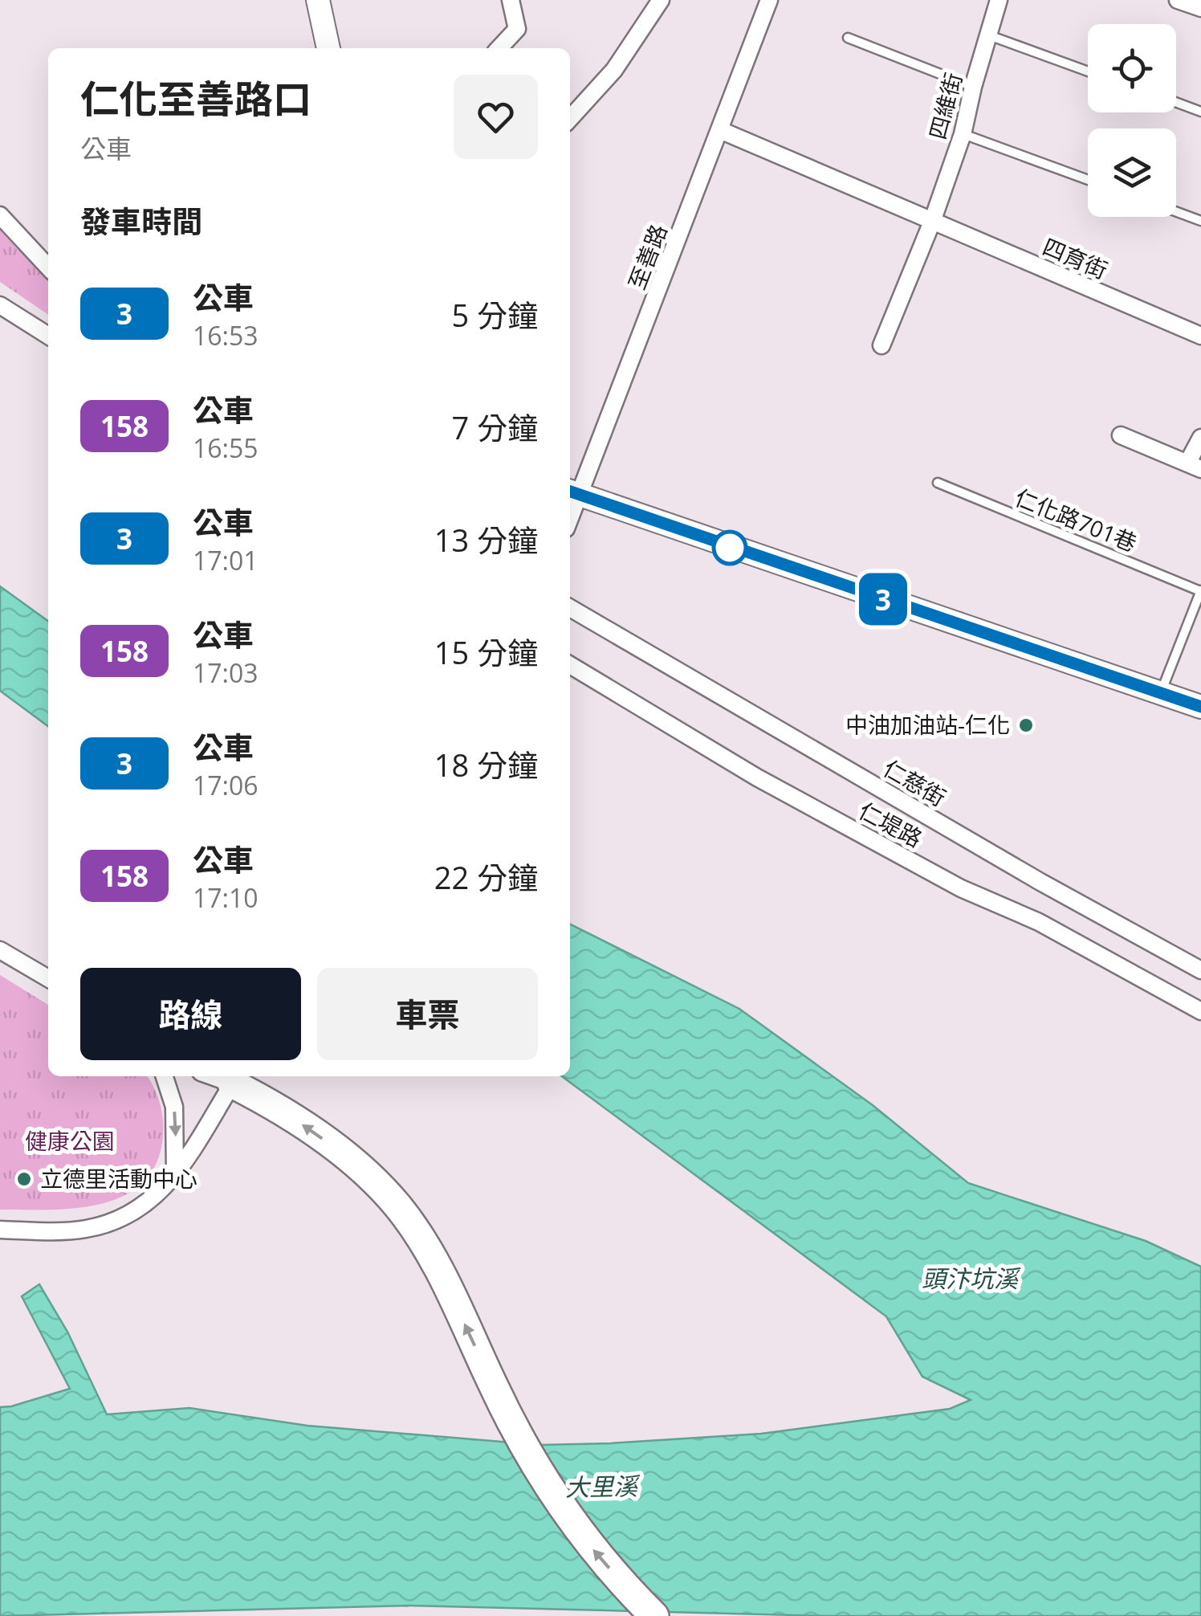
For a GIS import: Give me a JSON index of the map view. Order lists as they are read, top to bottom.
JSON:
{
  "streets": {
    "street": [
      "四維街",
      "至善路",
      "四育街",
      "仁慈街",
      "仁堤路"
    ],
    "lane": ["仁化路701巷"]
  },
  "crossings": [
    ["四維街", "四育街"],
    ["至善路", "四育街"]
  ],
  "water": ["頭汴坑溪", "大里溪"],
  "parks": ["健康公園"],
  "places": ["中油加油站-仁化", "立德里活動中心"],
  "lines": ["bus line 3"],
  "page": {
    "on_map": "3",
    "heading": [
      ["仁化至善路口", "公車"],
      "發車時間"
    ],
    "list": [
      {
        "mark": "3",
        "name": "公車",
        "note": "16:53",
        "value": "5 分鐘"
      },
      {
        "mark": "158",
        "name": "公車",
        "note": "16:55",
        "value": "7 分鐘"
      },
      {
        "mark": "3",
        "name": "公車",
        "note": "17:01",
        "value": "13 分鐘"
      },
      {
        "mark": "158",
        "name": "公車",
        "note": "17:03",
        "value": "15 分鐘"
      },
      {
        "mark": "3",
        "name": "公車",
        "note": "17:06",
        "value": "18 分鐘"
      },
      {
        "mark": "158",
        "name": "公車",
        "note": "17:10",
        "value": "22 分鐘"
      }
    ],
    "buttons": ["路線", "車票"]
  }
}
